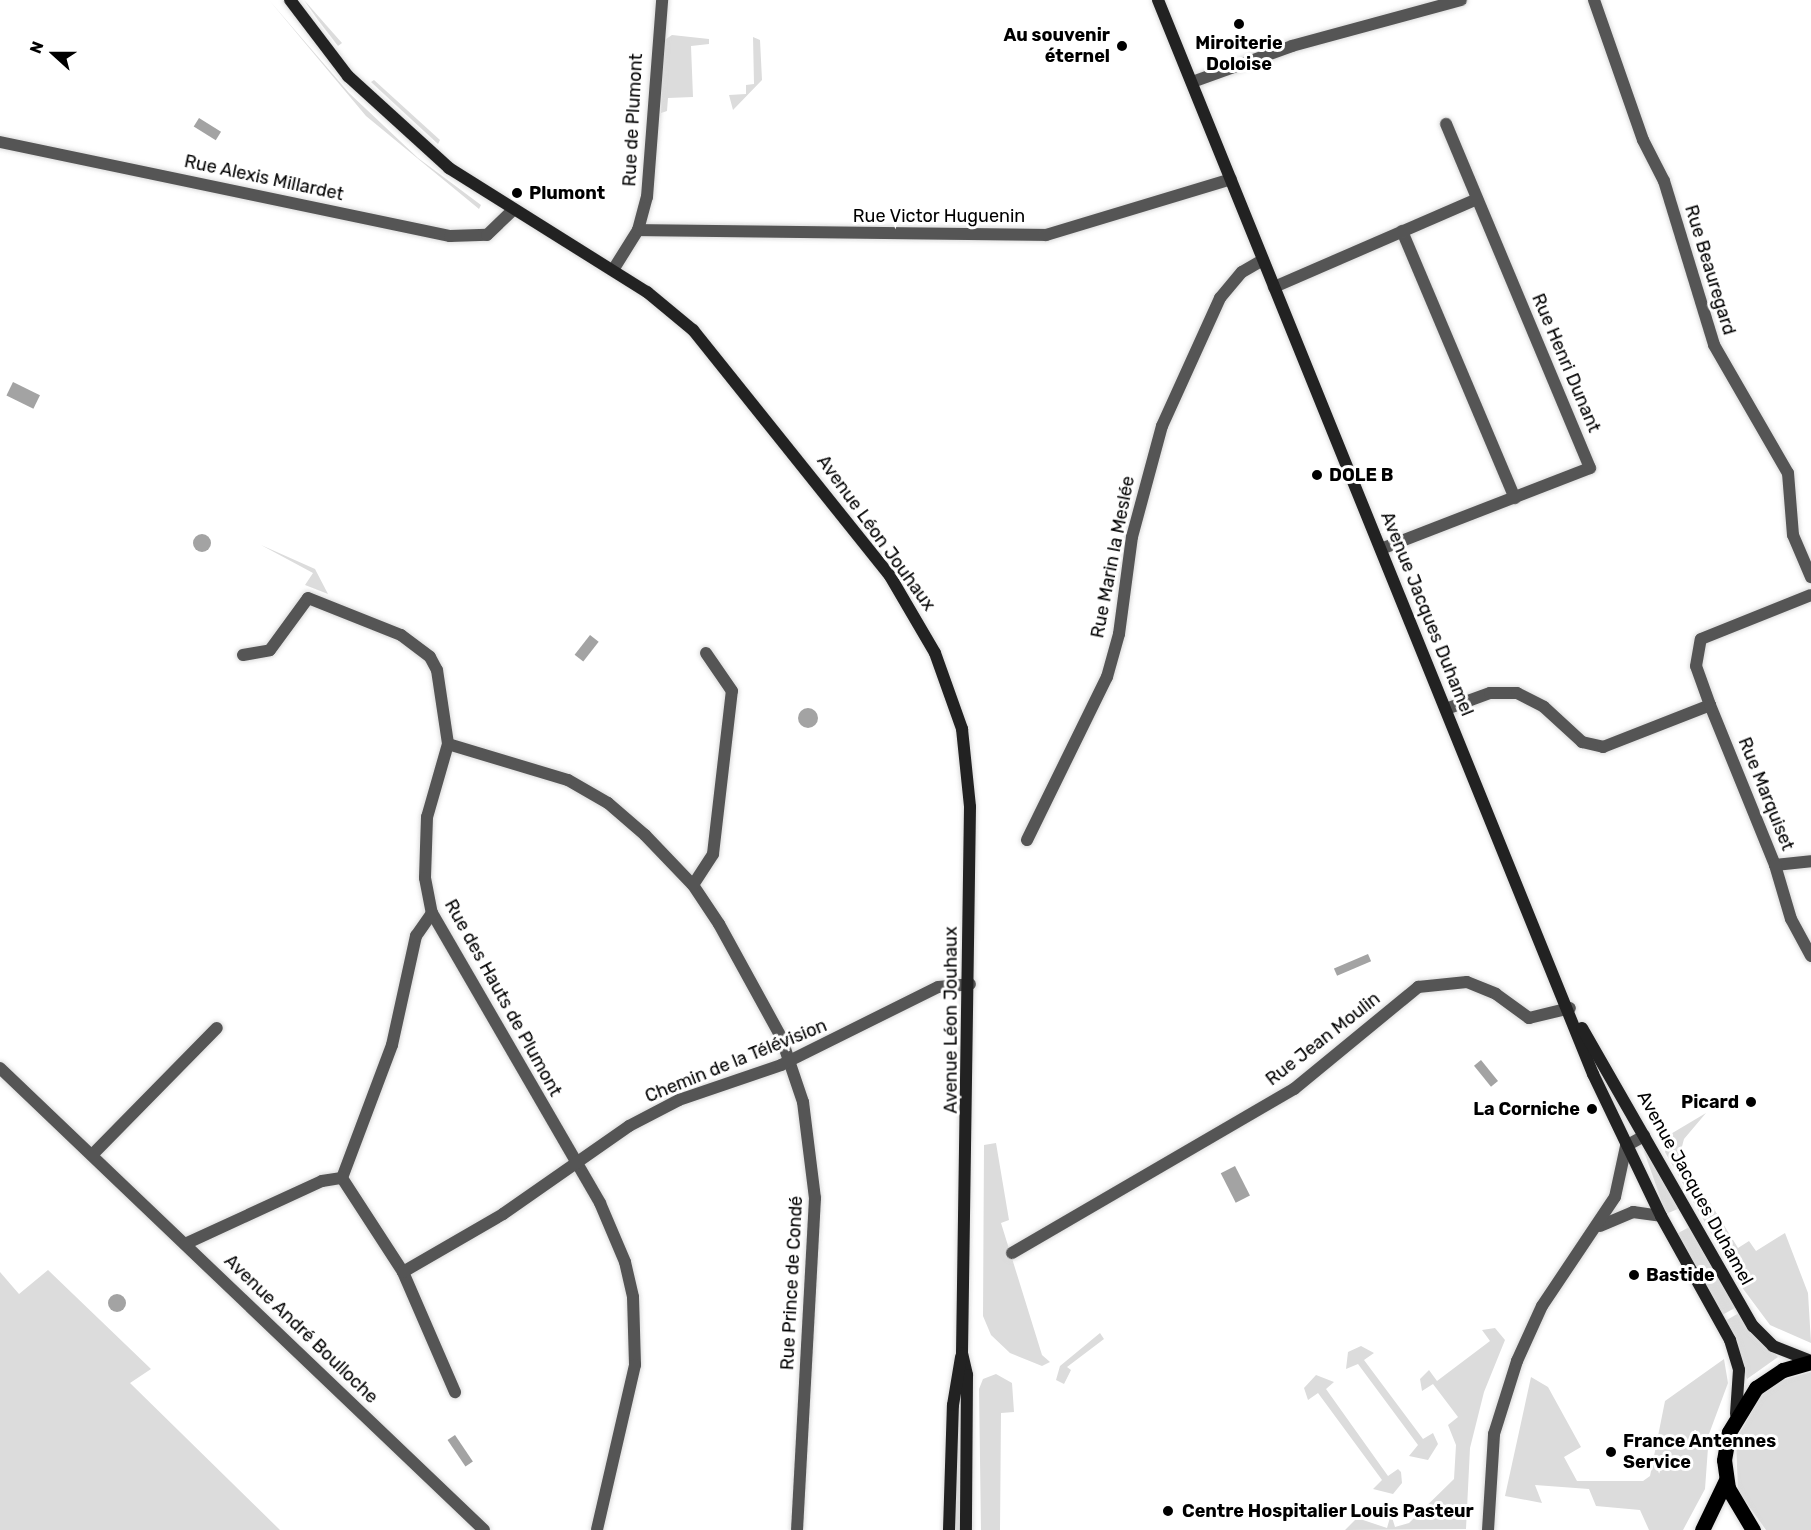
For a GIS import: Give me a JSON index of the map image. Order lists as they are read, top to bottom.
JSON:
{
  "streets": {
    "main road": ["Avenue Léon Jouhaux", "Avenue Jacques Duhamel"],
    "street": [
      "Rue de Plumont",
      "Rue Alexis Millardet",
      "Rue Victor Huguenin",
      "Rue Beauregard",
      "Rue Henri Dunant",
      "Rue Marin la Meslée",
      "Rue Marquiset",
      "Rue des Hauts de Plumont",
      "Rue Jean Moulin",
      "Chemin de la Télévision",
      "Rue Prince de Condé",
      "Avenue André Boulloche"
    ]
  },
  "crossings": [
    ["Rue de Plumont", "Rue Victor Huguenin"],
    ["Rue de Plumont", "Avenue Léon Jouhaux"],
    ["Rue Alexis Millardet", "Avenue Léon Jouhaux"],
    ["Rue Victor Huguenin", "Avenue Jacques Duhamel"],
    ["Rue Henri Dunant", "Avenue Jacques Duhamel"],
    ["Avenue Léon Jouhaux", "Chemin de la Télévision"],
    ["Rue Marin la Meslée", "Avenue Jacques Duhamel"],
    ["Avenue Jacques Duhamel", "Rue Jean Moulin"],
    ["Rue des Hauts de Plumont", "Chemin de la Télévision"],
    ["Rue des Hauts de Plumont", "Rue Prince de Condé"],
    ["Chemin de la Télévision", "Rue Prince de Condé"]
  ],
  "places": [
    "Miroiterie Doloise",
    "Au souvenir éternel",
    "Plumont",
    "DOLE B",
    "Picard",
    "La Corniche",
    "Bastide",
    "France Antennes Service",
    "Centre Hospitalier Louis Pasteur"
  ],
  "north": "left"
}
